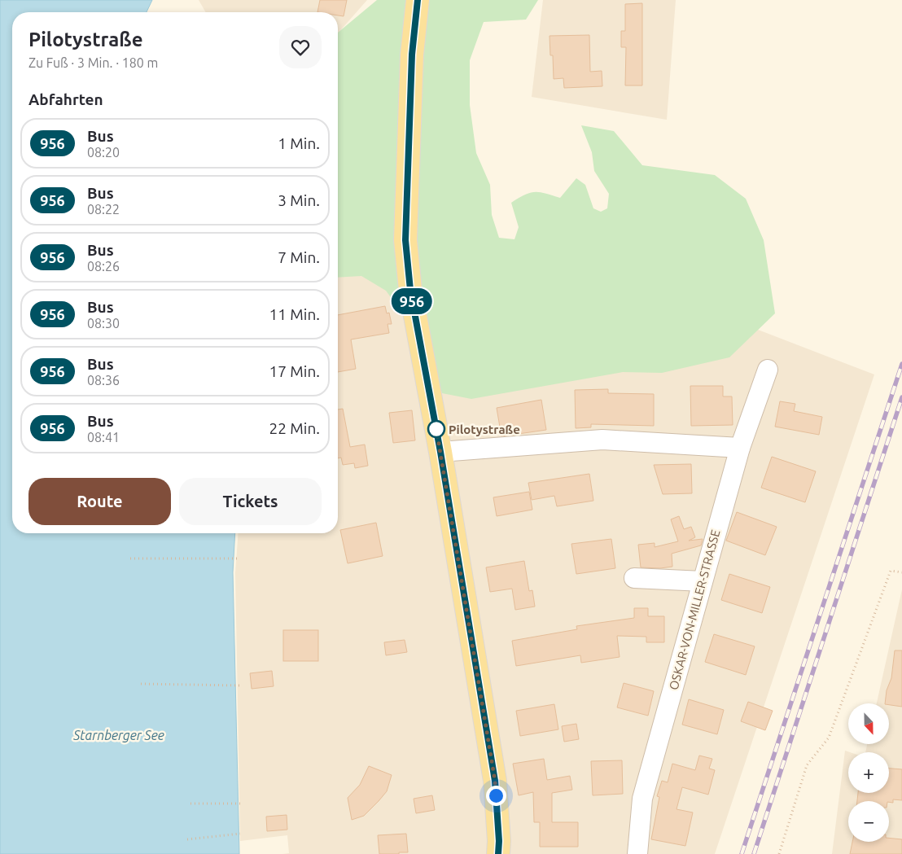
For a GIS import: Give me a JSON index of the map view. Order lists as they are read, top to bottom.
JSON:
{
  "streets": {
    "street": ["OSKAR-VON-MILLER-STRASSE"]
  },
  "water": ["Starnberger See"],
  "places": ["Pilotystraße"],
  "lines": ["bus line 956"],
  "north": "bottom",
  "page": {
    "on_map": "956",
    "heading": [
      ["Pilotystraße", "Zu Fuß · 3 Min. · 180 m"],
      "Abfahrten"
    ],
    "list": [
      {
        "mark": "956",
        "name": "Bus",
        "note": "08:20",
        "value": "1 Min."
      },
      {
        "mark": "956",
        "name": "Bus",
        "note": "08:22",
        "value": "3 Min."
      },
      {
        "mark": "956",
        "name": "Bus",
        "note": "08:26",
        "value": "7 Min."
      },
      {
        "mark": "956",
        "name": "Bus",
        "note": "08:30",
        "value": "11 Min."
      },
      {
        "mark": "956",
        "name": "Bus",
        "note": "08:36",
        "value": "17 Min."
      },
      {
        "mark": "956",
        "name": "Bus",
        "note": "08:41",
        "value": "22 Min."
      }
    ],
    "buttons": ["Route", "Tickets"],
    "map_buttons": ["+", "−"]
  }
}
